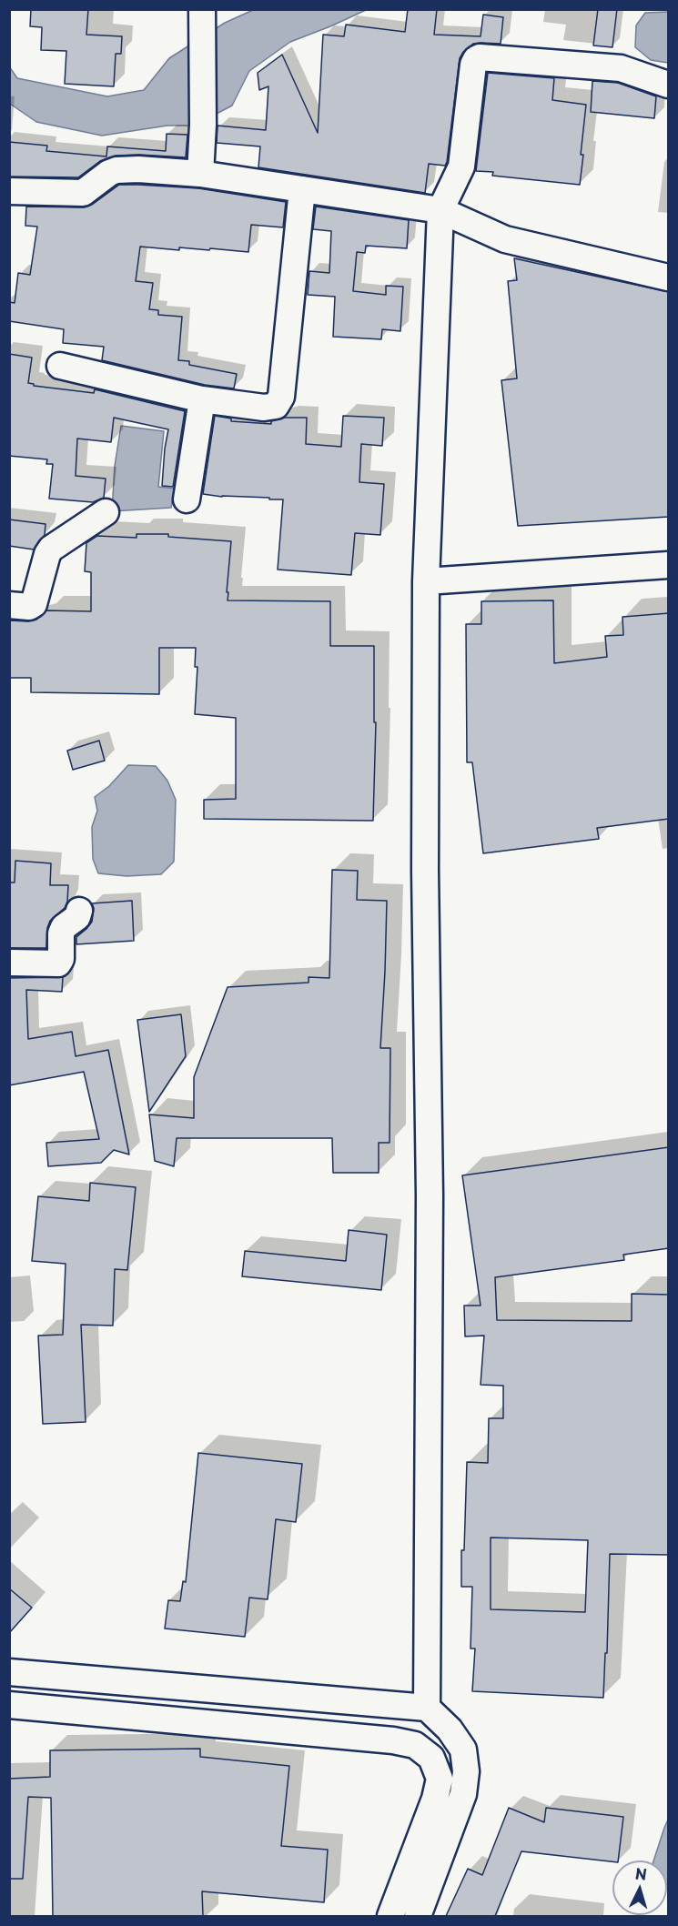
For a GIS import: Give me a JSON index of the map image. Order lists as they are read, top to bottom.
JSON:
{
  "north": "top"
}
